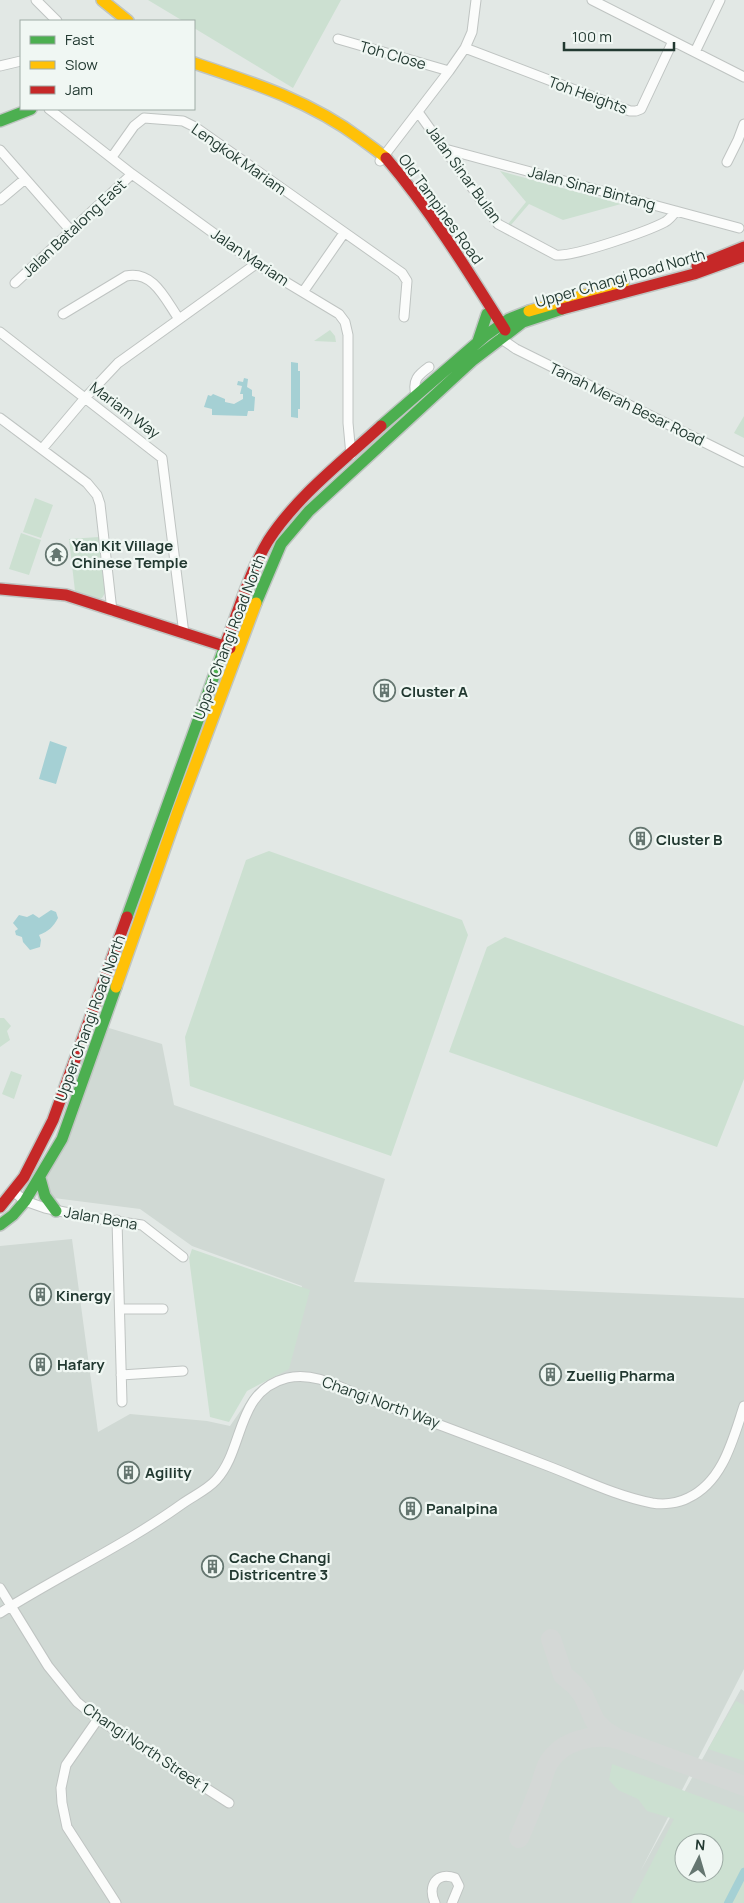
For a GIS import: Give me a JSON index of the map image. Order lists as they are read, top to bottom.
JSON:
{
  "streets": {
    "street": [
      "Toh Close",
      "Toh Heights",
      "Lengkok Mariam",
      "Jalan Sinar Bulan",
      "Jalan Sinar Bintang",
      "Old Tampines Road",
      "Jalan Batalong East",
      "Jalan Mariam",
      "Upper Changi Road North",
      "Tanah Merah Besar Road",
      "Mariam Way",
      "Jalan Bena",
      "Changi North Way",
      "Changi North Street 1"
    ]
  },
  "crossings": [
    ["Toh Close", "Toh Heights"],
    ["Toh Close", "Jalan Sinar Bulan"],
    ["Toh Close", "Old Tampines Road"],
    ["Lengkok Mariam", "Jalan Mariam"],
    ["Jalan Sinar Bulan", "Jalan Sinar Bintang"],
    ["Old Tampines Road", "Upper Changi Road North"],
    ["Old Tampines Road", "Tanah Merah Besar Road"],
    ["Jalan Batalong East", "Jalan Mariam"],
    ["Jalan Mariam", "Upper Changi Road North"],
    ["Upper Changi Road North", "Tanah Merah Besar Road"],
    ["Upper Changi Road North", "Jalan Bena"],
    ["Changi North Way", "Changi North Street 1"]
  ],
  "places": {
    "temple": ["Yan Kit Village Chinese Temple"],
    "building": [
      "Cluster A",
      "Cluster B",
      "Kinergy",
      "Hafary",
      "Zuellig Pharma",
      "Agility",
      "Panalpina",
      "Cache Changi Districentre 3"
    ]
  },
  "legend": ["Fast", "Slow", "Jam"],
  "scale_bar": "100 m",
  "north": "top"
}
